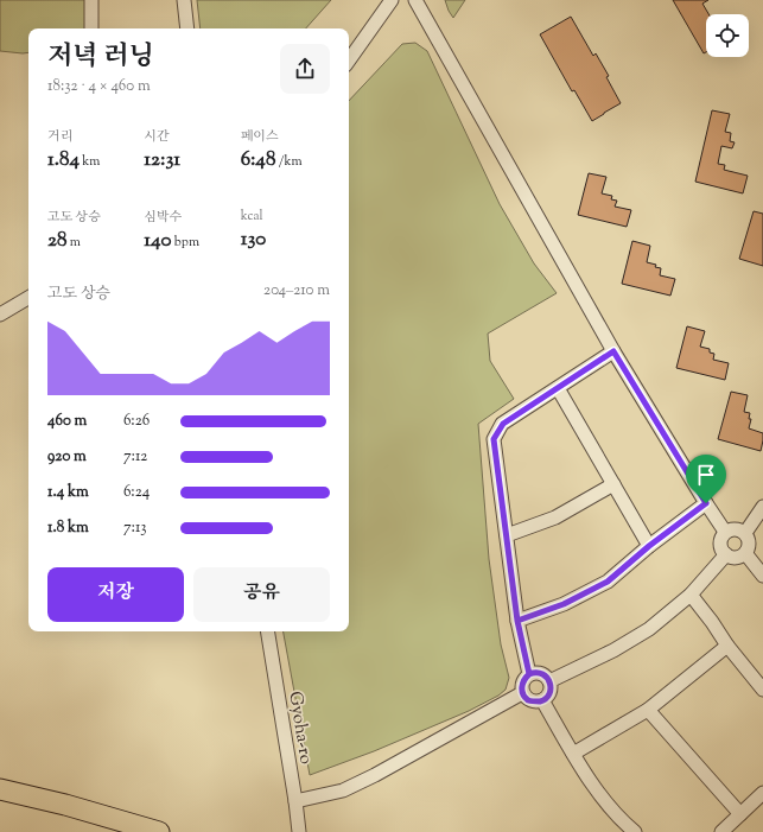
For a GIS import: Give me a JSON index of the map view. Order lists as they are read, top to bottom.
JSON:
{
  "streets": {
    "street": ["Gyoha-ro"]
  },
  "page": {
    "heading": ["저녁 러닝", "18:32 · 4 × 460 m"],
    "stats": [
      ["거리", "1.84 km"],
      ["시간", "12:31"],
      ["페이스", "6:48 /km"],
      ["고도 상승", "28 m"],
      ["심박수", "140 bpm"],
      ["kcal", "130"]
    ],
    "chart": ["고도 상승", "204–210 m"],
    "list": [
      {
        "name": "460 m",
        "note": "6:26"
      },
      {
        "name": "920 m",
        "note": "7:12"
      },
      {
        "name": "1.4 km",
        "note": "6:24"
      },
      {
        "name": "1.8 km",
        "note": "7:13"
      }
    ],
    "buttons": ["저장", "공유"]
  }
}
